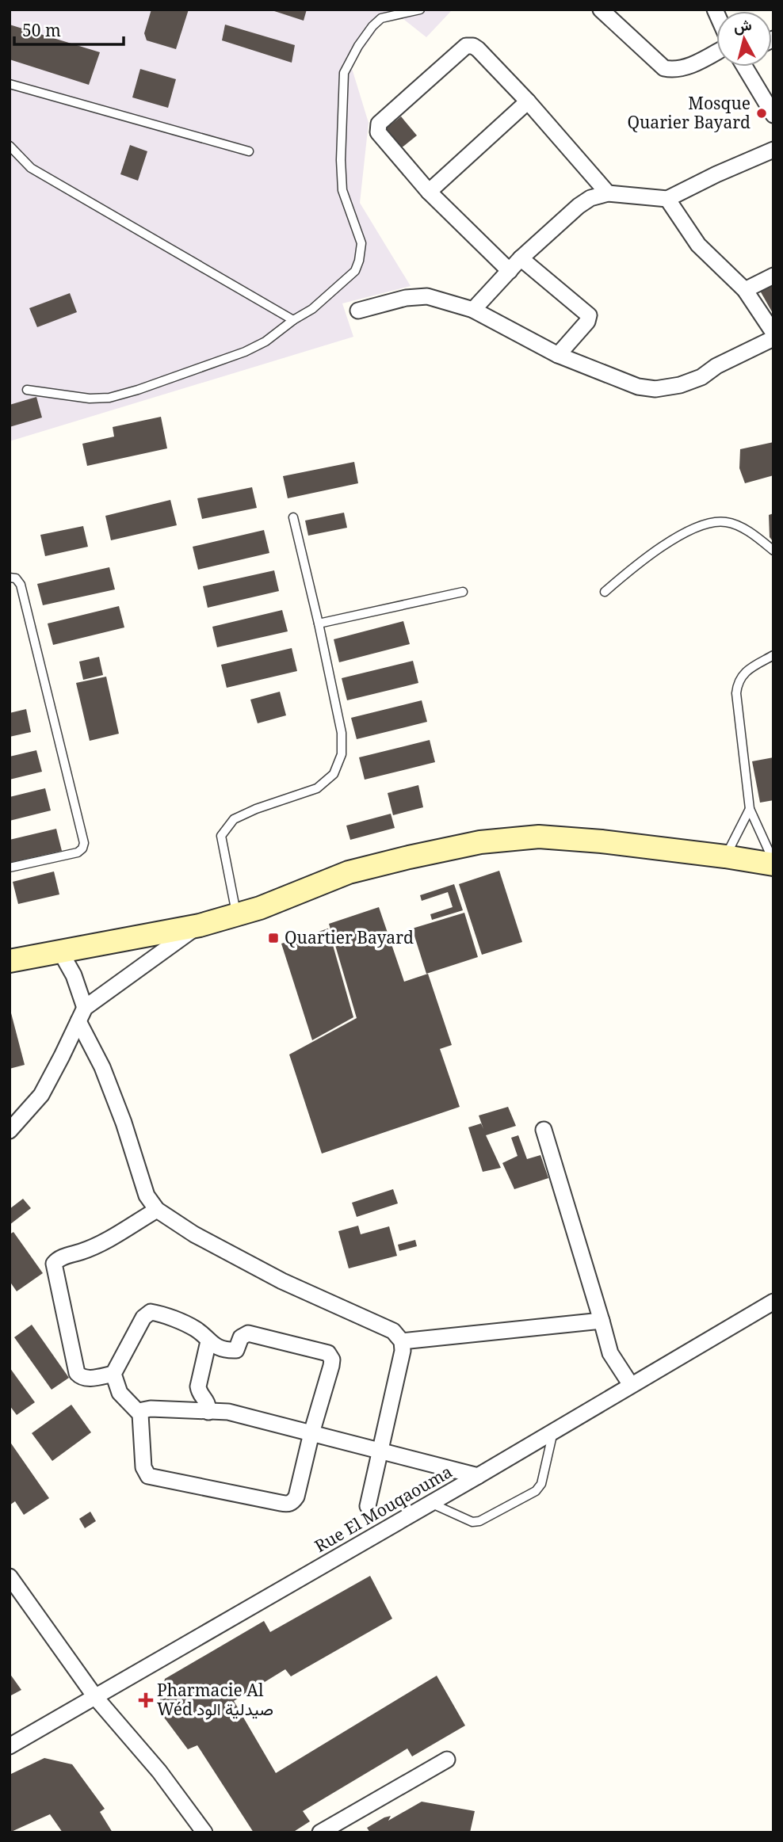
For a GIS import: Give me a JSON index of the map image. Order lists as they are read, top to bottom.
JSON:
{
  "streets": {
    "street": ["Rue El Mouqaouma"]
  },
  "places": {
    "other": ["Mosque Quarier Bayard"],
    "transit": ["Quartier Bayard"],
    "health": ["Pharmacie Al Wéd صيدلية الود"]
  },
  "scale_bar": "50 m",
  "north": "top"
}
